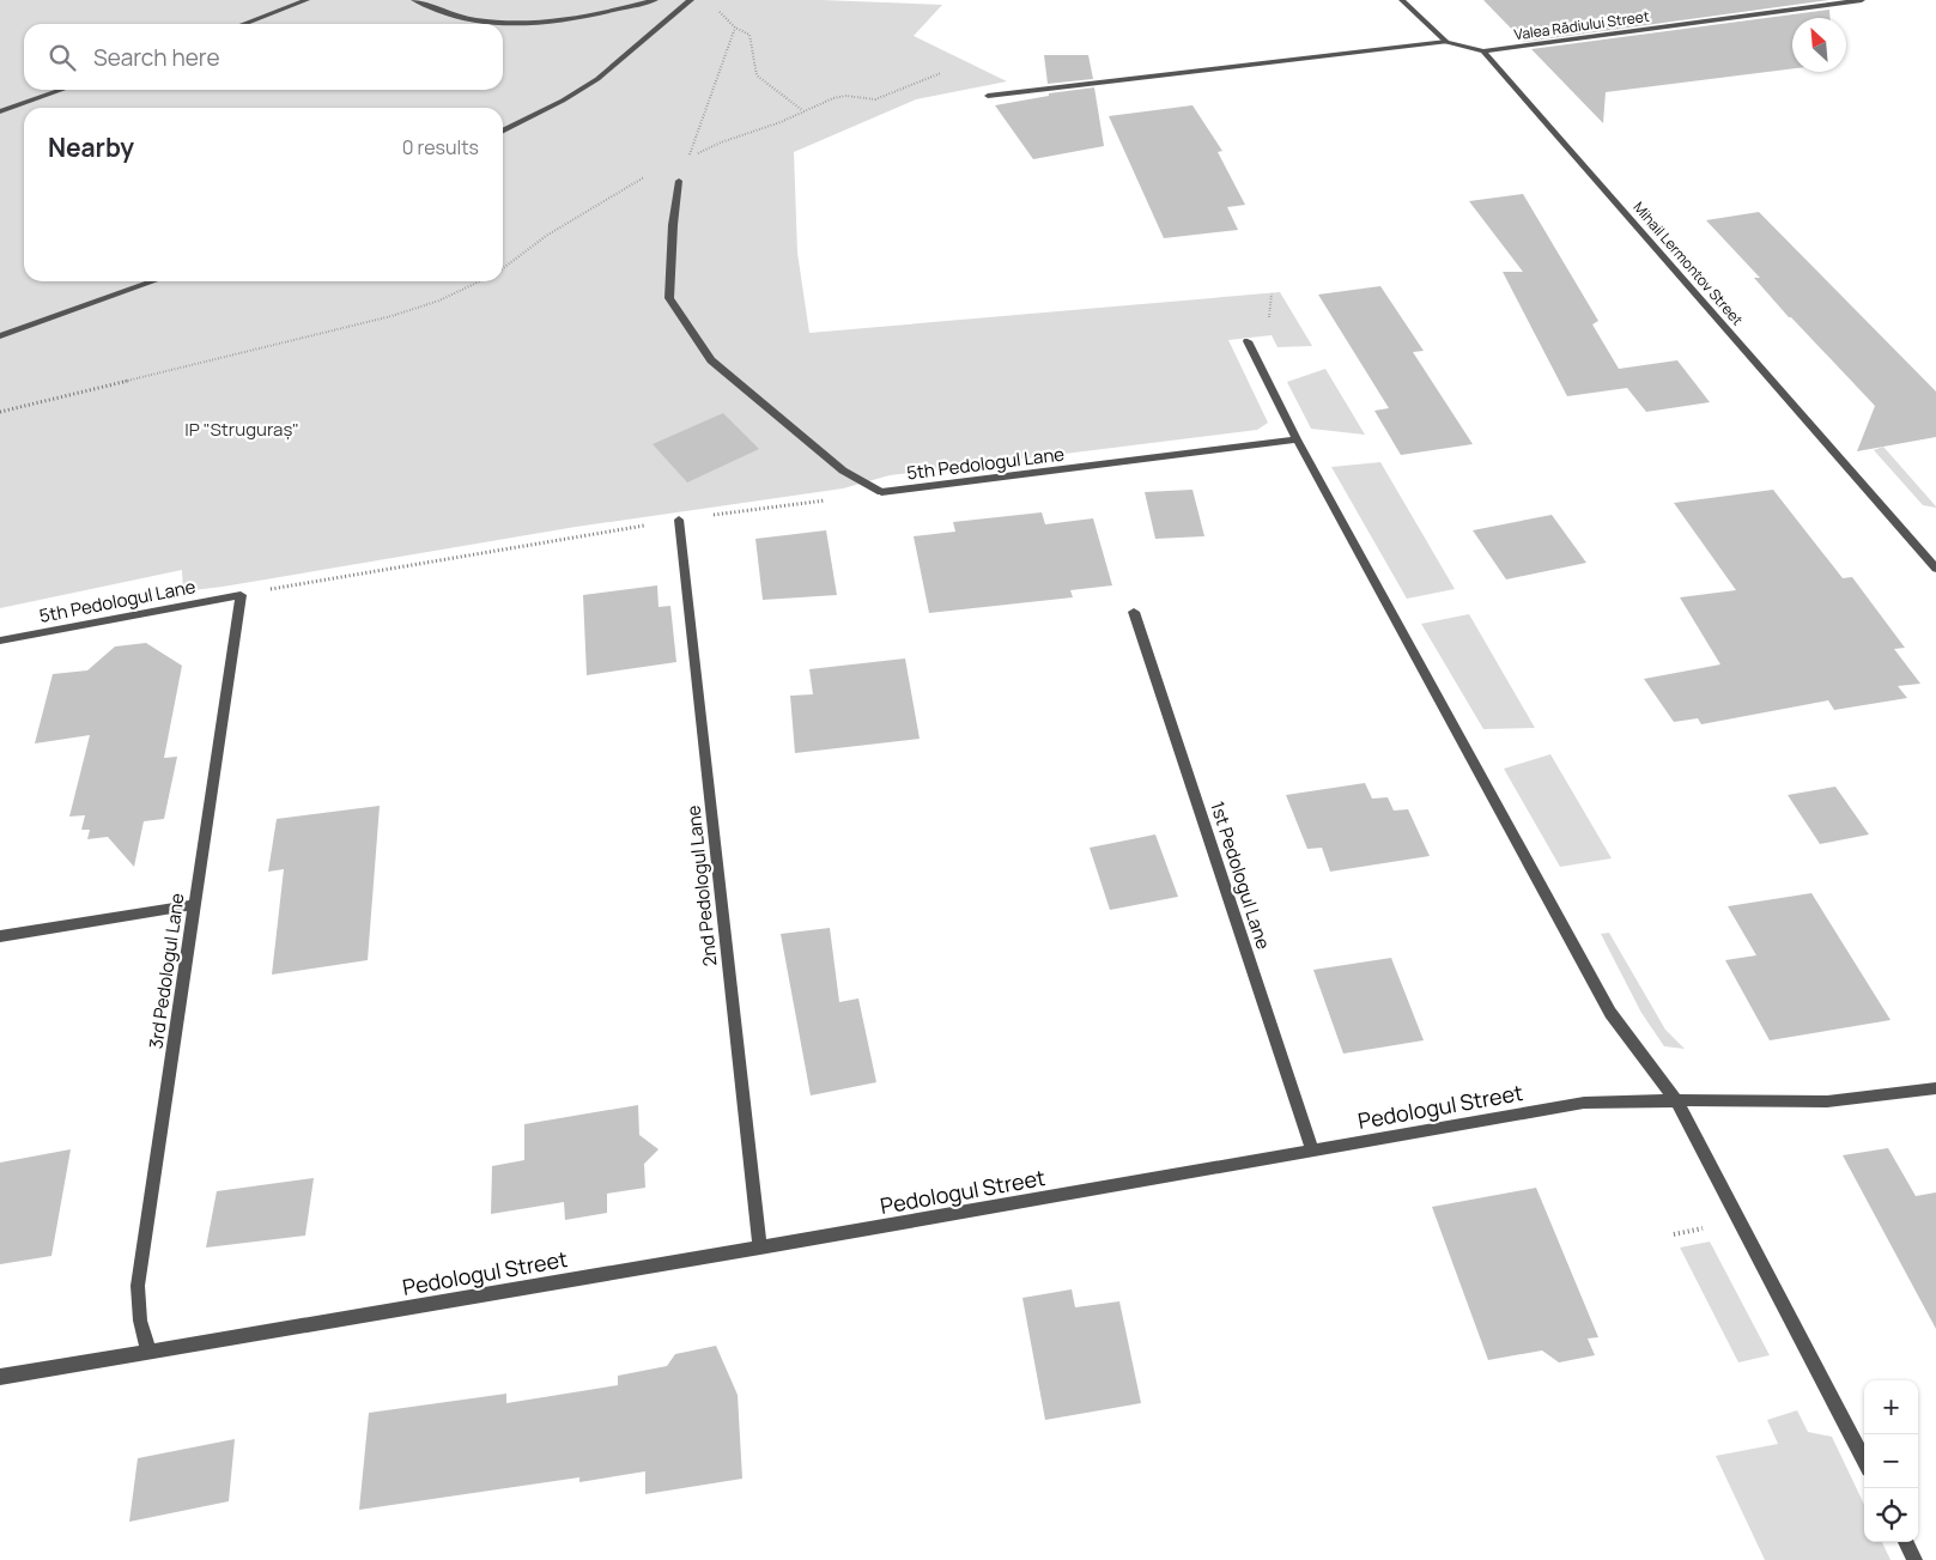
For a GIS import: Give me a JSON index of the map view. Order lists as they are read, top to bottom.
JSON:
{
  "streets": {
    "street": [
      "Valea Rădiului Street",
      "Mihail Lermontov Street",
      "5th Pedologul Lane",
      "1st Pedologul Lane",
      "2nd Pedologul Lane",
      "3rd Pedologul Lane",
      "Pedologul Street"
    ]
  },
  "crossings": [
    ["Valea Rădiului Street", "Mihail Lermontov Street"],
    ["5th Pedologul Lane", "3rd Pedologul Lane"],
    ["1st Pedologul Lane", "Pedologul Street"],
    ["2nd Pedologul Lane", "Pedologul Street"],
    ["3rd Pedologul Lane", "Pedologul Street"]
  ],
  "parks": ["IP \"Struguraș\""],
  "north": "top left",
  "page": {
    "search": "Search here",
    "heading": ["Nearby", "0 results"],
    "map_buttons": ["+", "−"]
  }
}
